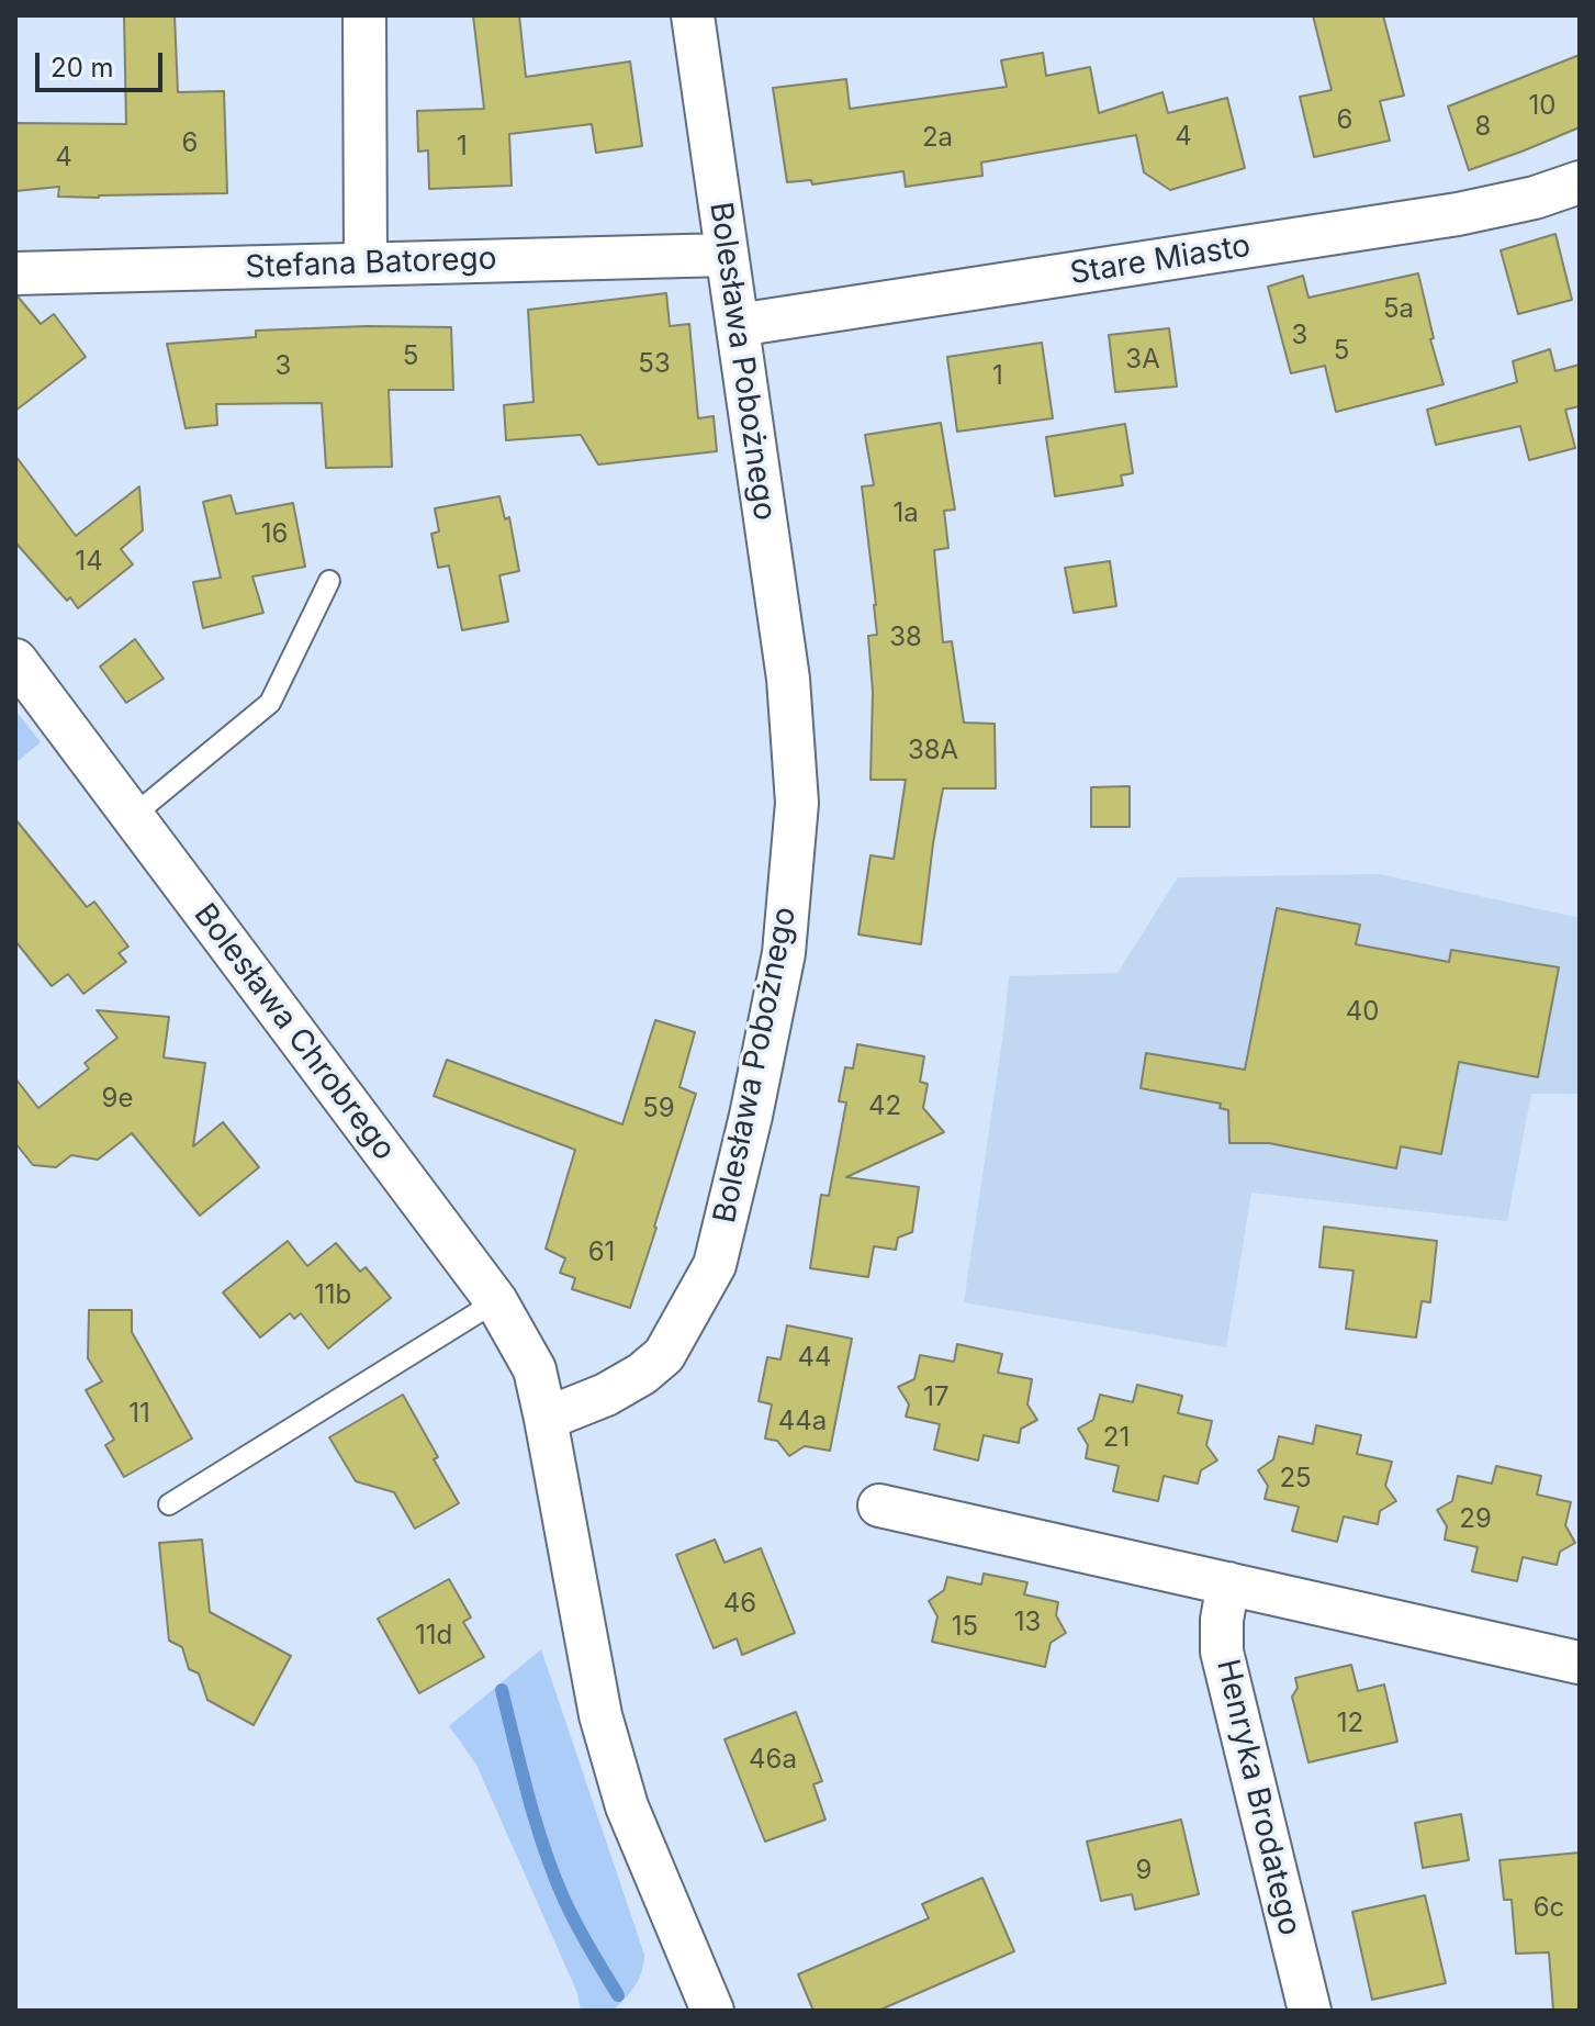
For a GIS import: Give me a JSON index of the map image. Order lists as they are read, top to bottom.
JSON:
{
  "streets": {
    "street": [
      "Stare Miasto",
      "Stefana Batorego",
      "Bolesława Pobożnego",
      "Bolesława Chrobrego",
      "Henryka Brodatego"
    ]
  },
  "crossings": [
    ["Stare Miasto", "Bolesława Pobożnego"],
    ["Stefana Batorego", "Bolesława Pobożnego"],
    ["Bolesława Pobożnego", "Bolesława Chrobrego"]
  ],
  "house_numbers": [
    "10",
    "6",
    "8",
    "4",
    "2a",
    "6",
    "1",
    "4",
    "5a",
    "3",
    "5",
    "5",
    "3A",
    "53",
    "3",
    "1",
    "1a",
    "16",
    "14",
    "38",
    "38A",
    "40",
    "9e",
    "42",
    "59",
    "61",
    "11b",
    "44",
    "17",
    "11",
    "44a",
    "21",
    "25",
    "29",
    "46",
    "13",
    "15",
    "11d",
    "12",
    "46a",
    "9",
    "6c"
  ],
  "scale_bar": "20 m"
}
